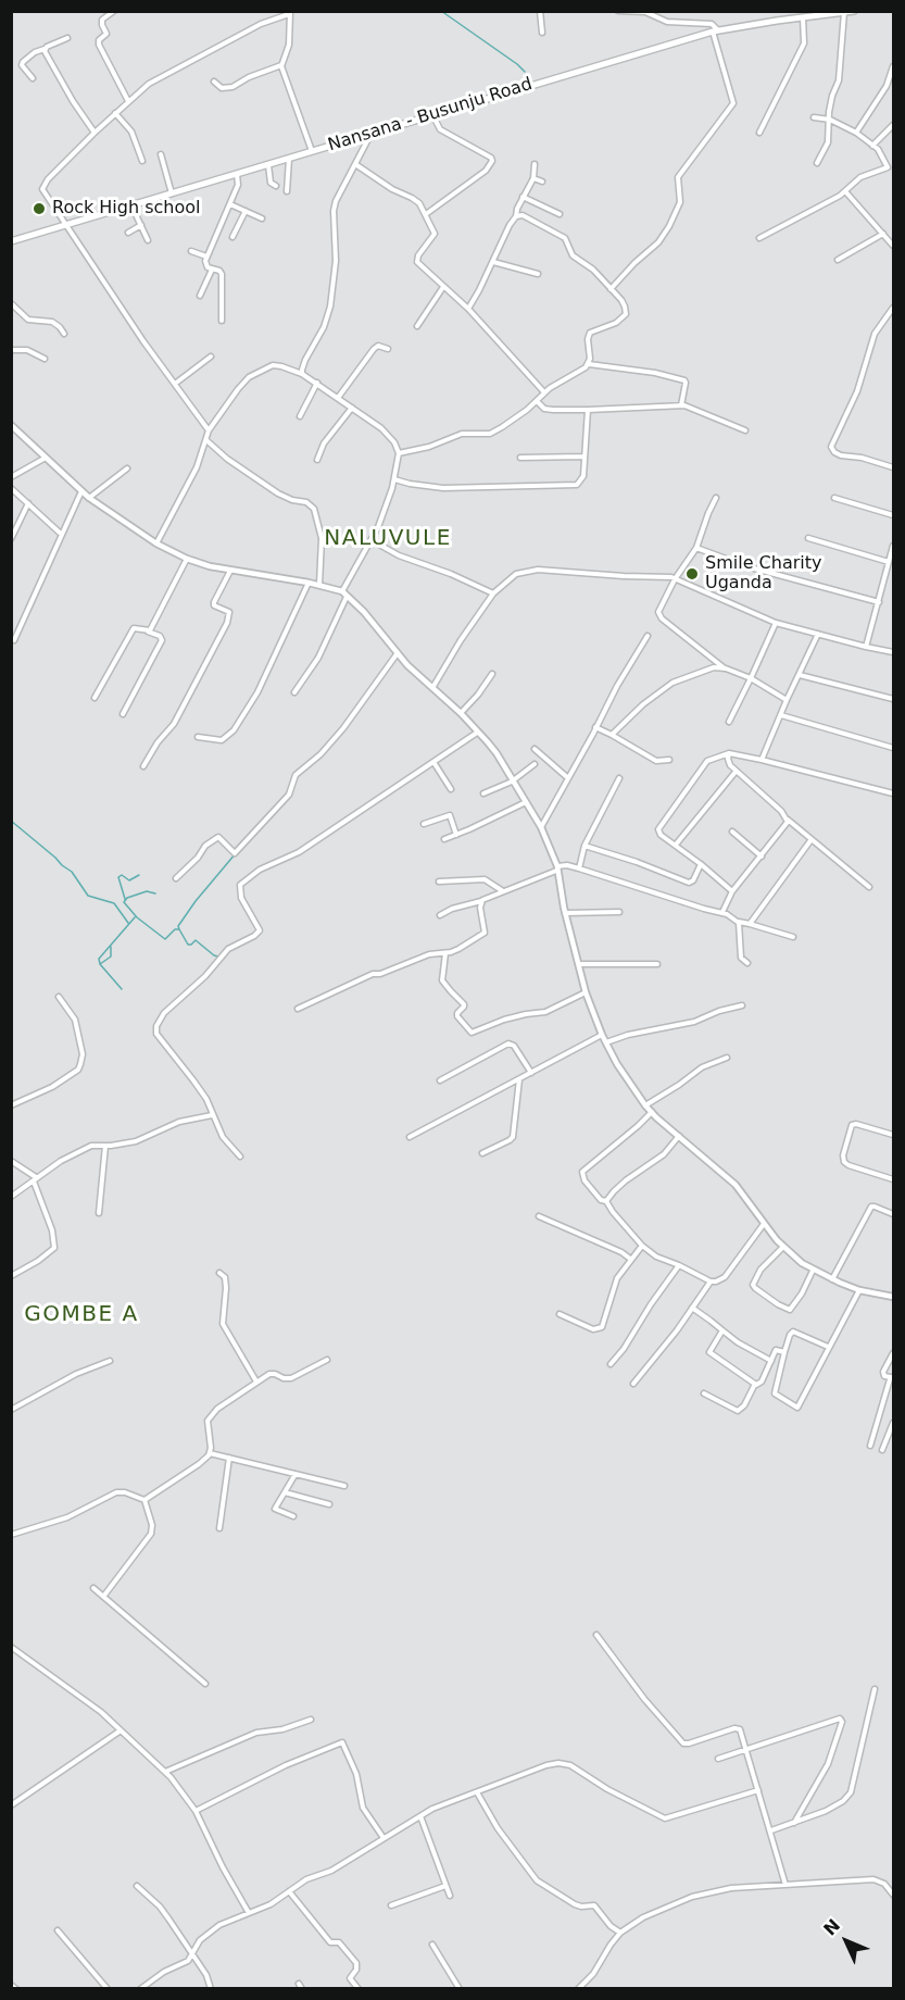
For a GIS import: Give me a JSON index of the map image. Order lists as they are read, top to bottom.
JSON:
{
  "streets": {
    "main road": ["Nansana - Busunju Road"]
  },
  "districts": ["NALUVULE", "GOMBE A"],
  "places": ["Rock High school", "Smile Charity Uganda"],
  "north": "top left"
}
